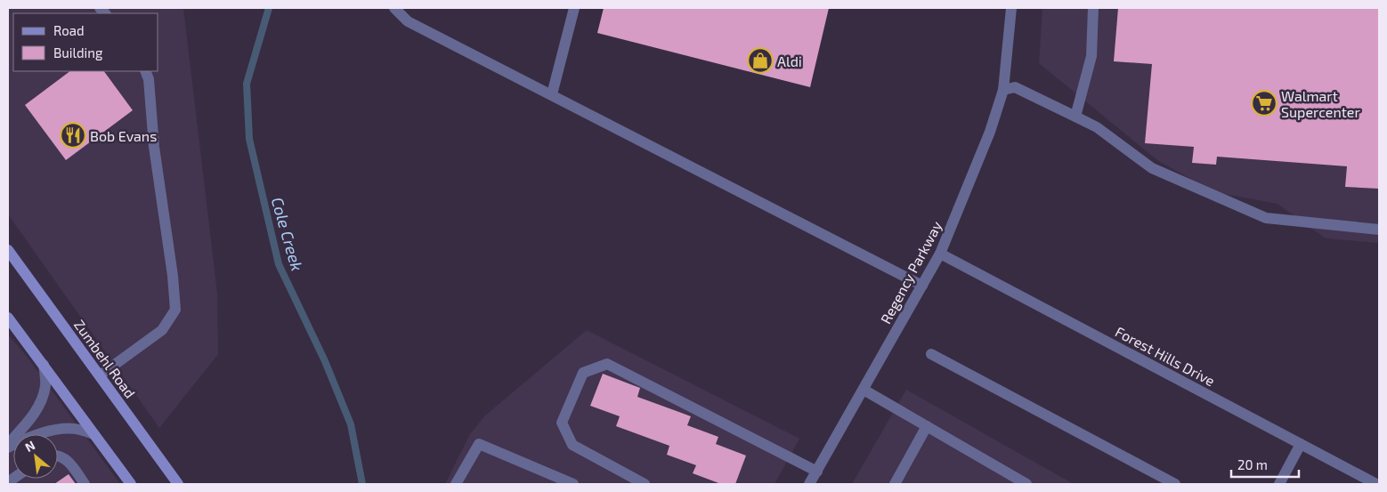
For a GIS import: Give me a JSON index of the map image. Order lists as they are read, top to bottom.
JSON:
{
  "streets": {
    "main road": ["Zumbehl Road"],
    "street": ["Regency Parkway", "Forest Hills Drive"]
  },
  "crossings": [
    ["Regency Parkway", "Forest Hills Drive"]
  ],
  "water": ["Cole Creek"],
  "places": {
    "shop": ["Aldi"],
    "supermarket": ["Walmart Supercenter"],
    "restaurant": ["Bob Evans"]
  },
  "legend": ["Road", "Building"],
  "scale_bar": "20 m",
  "north": "top left"
}
